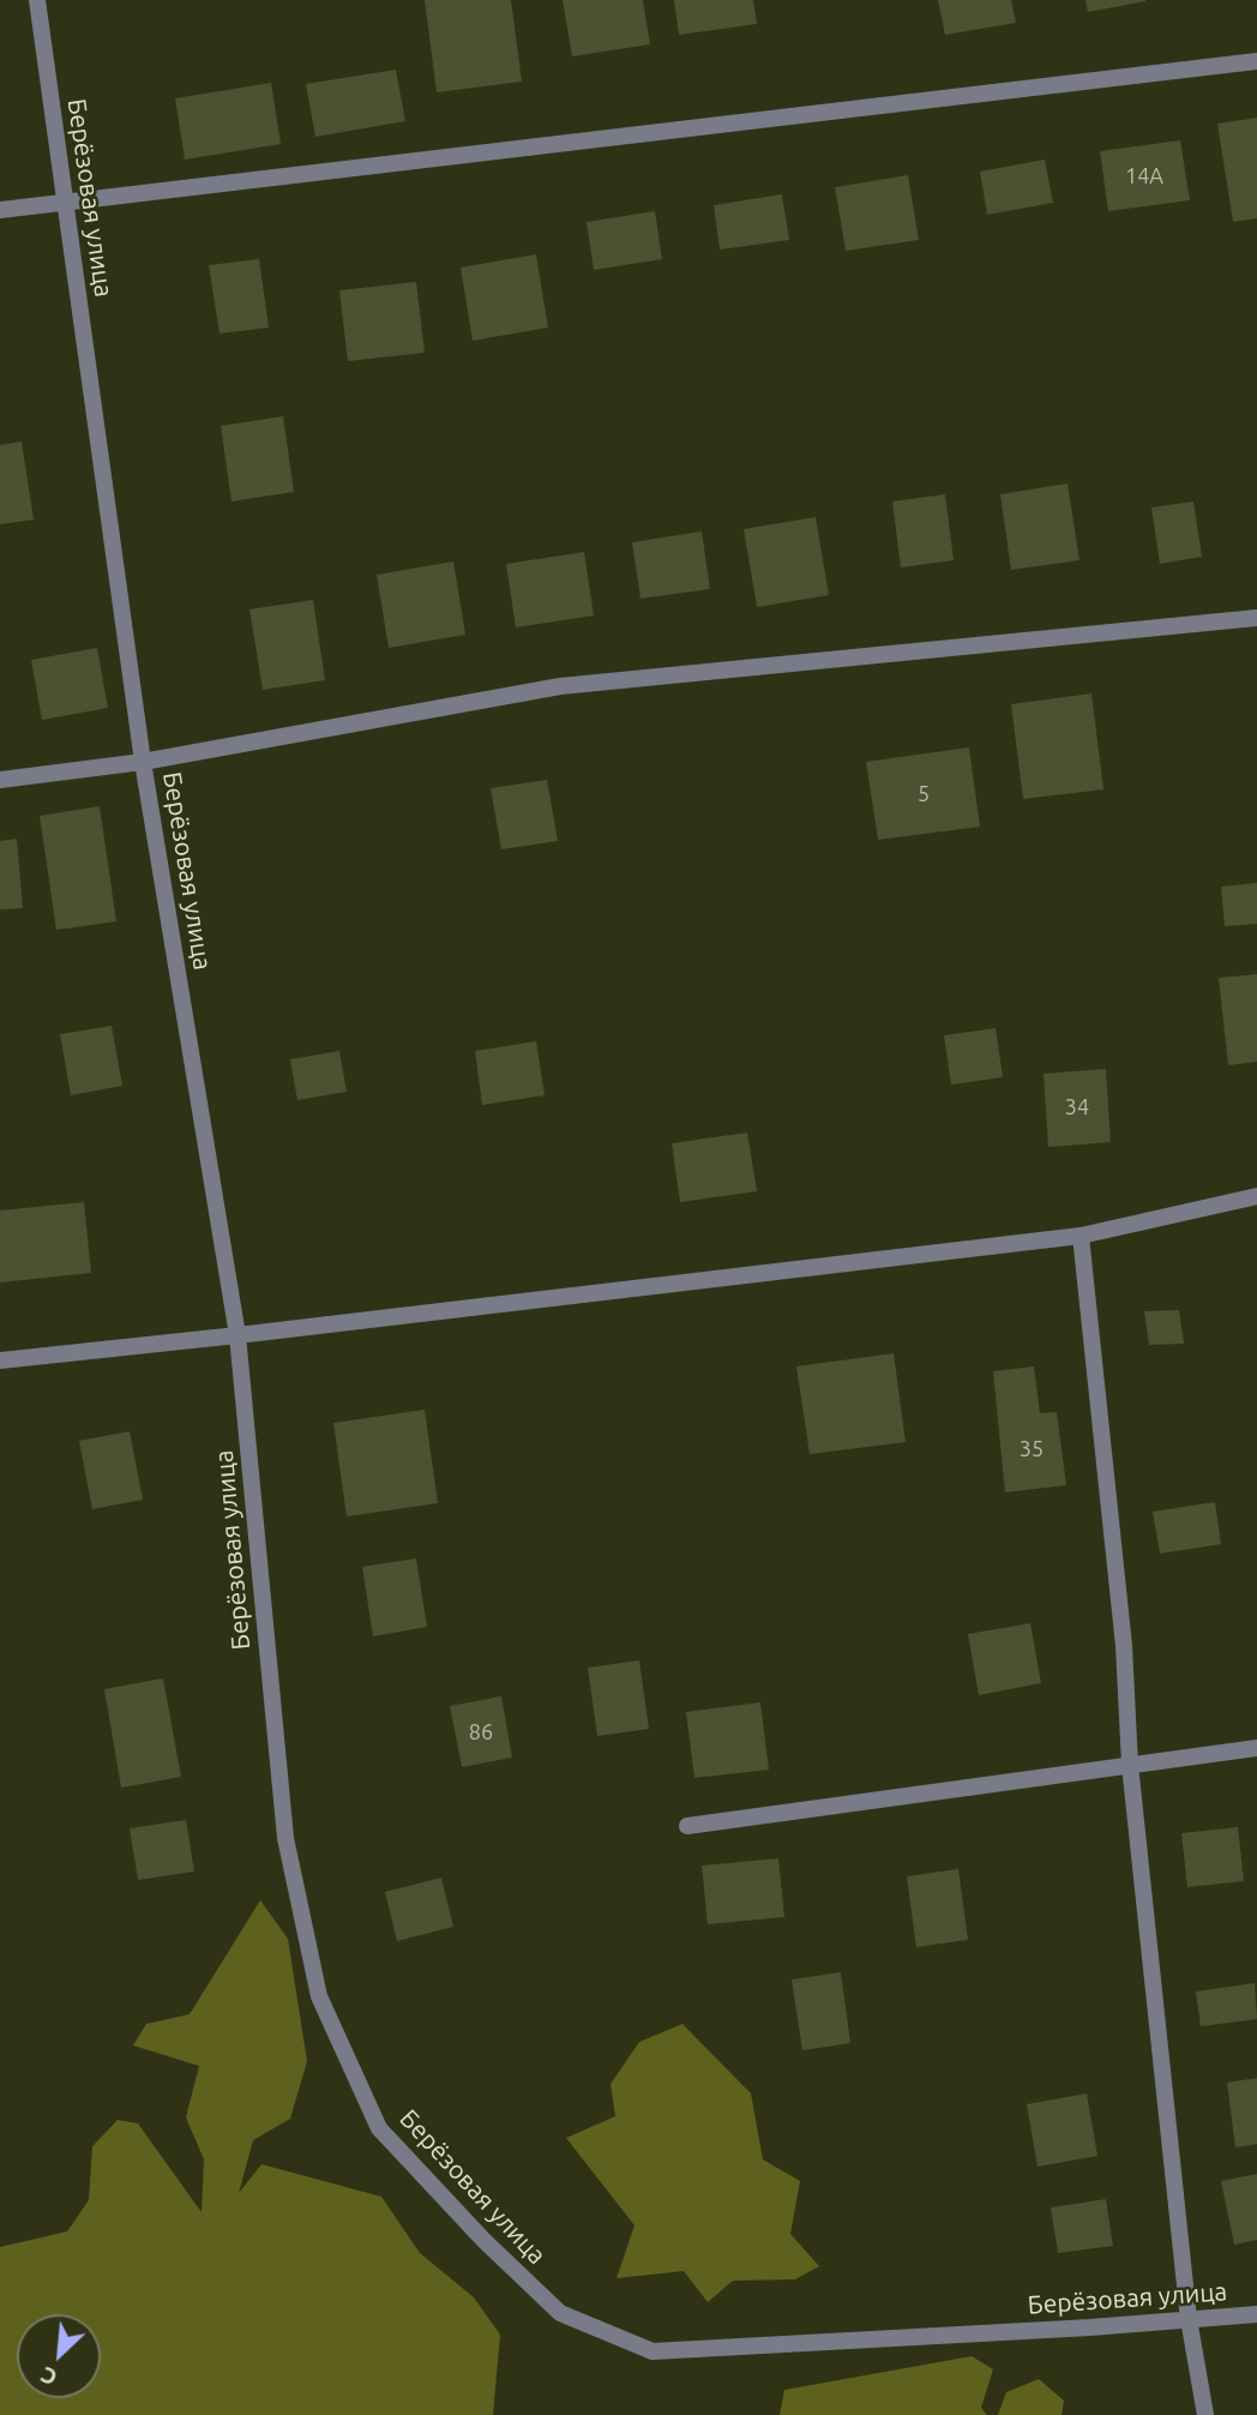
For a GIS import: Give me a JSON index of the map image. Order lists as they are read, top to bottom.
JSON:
{
  "streets": {
    "street": ["Берёзовая улица"]
  },
  "house_numbers": [
    "14А",
    "5",
    "34",
    "35",
    "86"
  ],
  "north": "bottom left"
}
